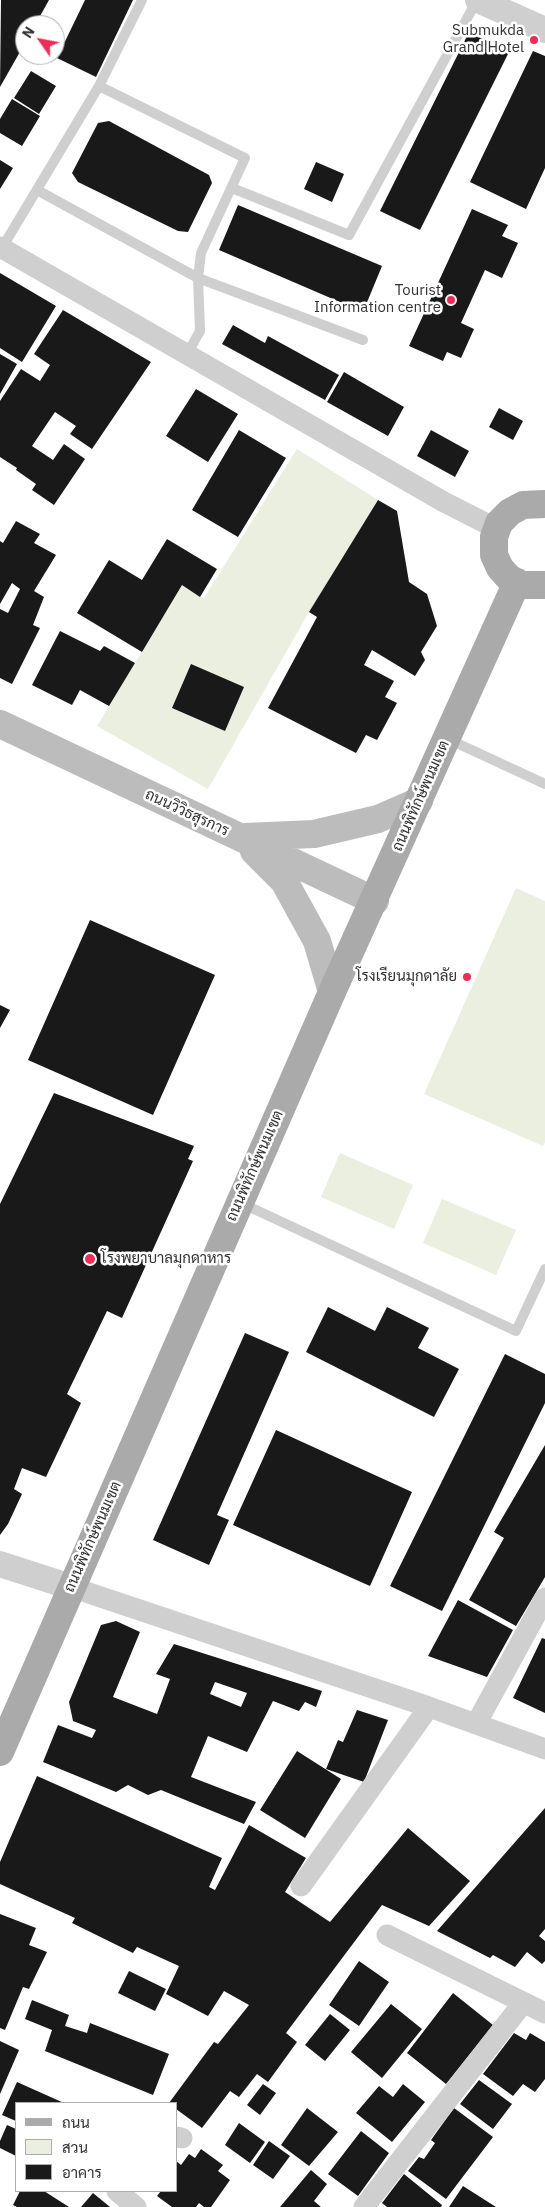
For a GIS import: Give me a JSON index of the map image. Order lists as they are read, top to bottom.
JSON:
{
  "streets": {
    "main road": ["ถนนพิทักษ์พนมเขต", "ถนนวิวิธสุรการ"]
  },
  "crossings": [
    ["ถนนพิทักษ์พนมเขต", "ถนนวิวิธสุรการ"]
  ],
  "places": [
    "Submukda Grand Hotel",
    "Tourist Information centre",
    "โรงเรียนมุกดาลัย",
    "โรงพยาบาลมุกดาหาร"
  ],
  "legend": ["ถนน", "สวน", "อาคาร"],
  "north": "top left"
}
